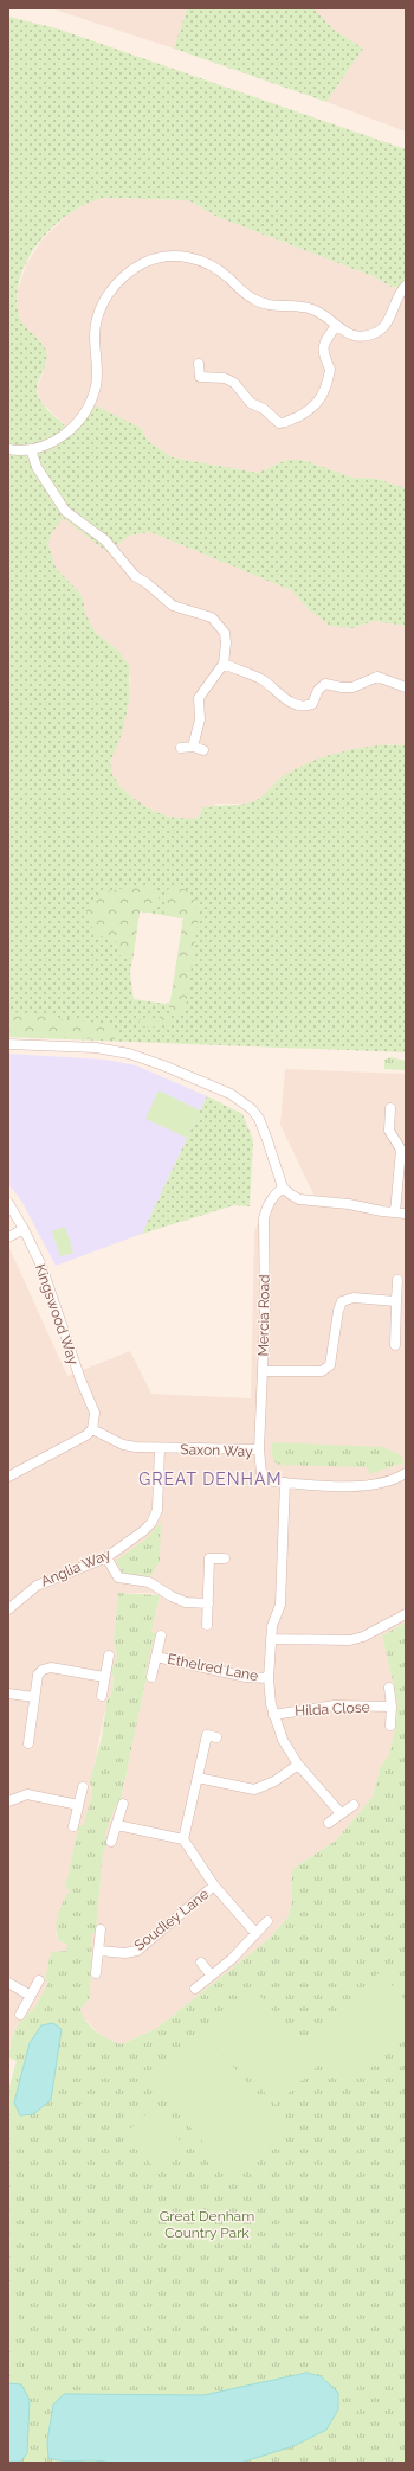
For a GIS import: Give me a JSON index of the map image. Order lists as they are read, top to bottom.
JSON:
{
  "streets": {
    "street": [
      "Kingswood Way",
      "Mercia Road",
      "Saxon Way",
      "Anglia Way",
      "Ethelred Lane",
      "Hilda Close",
      "Soudley Lane"
    ]
  },
  "crossings": [
    ["Kingswood Way", "Saxon Way"],
    ["Mercia Road", "Saxon Way"],
    ["Saxon Way", "Anglia Way"]
  ],
  "districts": ["GREAT DENHAM"],
  "parks": ["Great Denham Country Park"]
}
